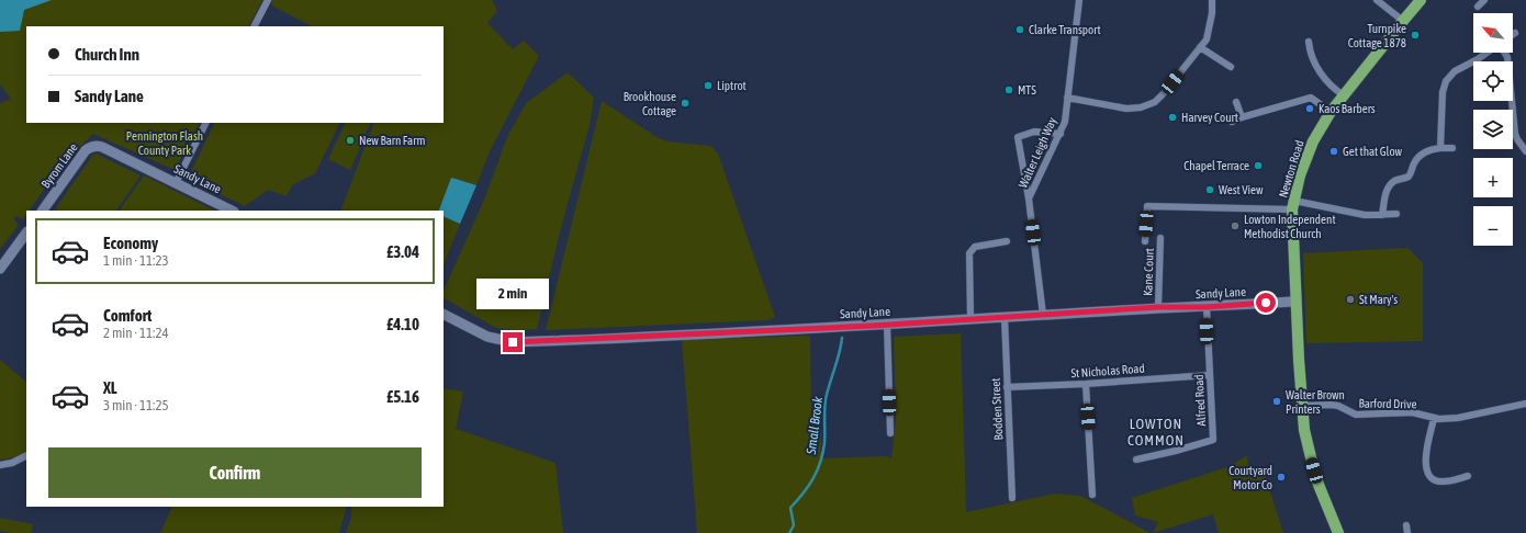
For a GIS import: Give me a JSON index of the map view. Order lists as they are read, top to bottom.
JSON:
{
  "streets": {
    "main road": ["Newton Road"],
    "street": [
      "Walter Leigh Way",
      "Byrom Lane",
      "Sandy Lane",
      "Kane Court",
      "St Nicholas Road",
      "Alfred Road",
      "Barford Drive",
      "Bodden Street"
    ]
  },
  "crossings": [
    ["Walter Leigh Way", "Sandy Lane"],
    ["Byrom Lane", "Sandy Lane"],
    ["Newton Road", "Sandy Lane"],
    ["Newton Road", "Barford Drive"],
    ["Sandy Lane", "Kane Court"],
    ["Sandy Lane", "Alfred Road"],
    ["Sandy Lane", "Bodden Street"],
    ["St Nicholas Road", "Alfred Road"],
    ["St Nicholas Road", "Bodden Street"]
  ],
  "districts": ["LOWTON COMMON"],
  "water": ["Small Brook"],
  "parks": ["Pennington Flash County Park"],
  "places": [
    "Clarke Transport",
    "Turnpike Cottage 1878",
    "Liptrot",
    "MTS",
    "Brookhouse Cottage",
    "Kaos Barbers",
    "Harvey Court",
    "New Barn Farm",
    "Get that Glow",
    "Chapel Terrace",
    "West View",
    "Lowton Independent Methodist Church",
    "St Mary's",
    "Walter Brown Printers",
    "Courtyard Motor Co"
  ],
  "north": "top left",
  "page": {
    "map_buttons": ["+", "−"],
    "banner": ["Church Inn", "Sandy Lane"],
    "list": [
      {
        "name": "Economy",
        "note": "1 min · 11:23",
        "value": "£3.04"
      },
      {
        "name": "Comfort",
        "note": "2 min · 11:24",
        "value": "£4.10"
      },
      {
        "name": "XL",
        "note": "3 min · 11:25",
        "value": "£5.16"
      }
    ],
    "bubble": "2 min",
    "buttons": "Confirm"
  }
}
